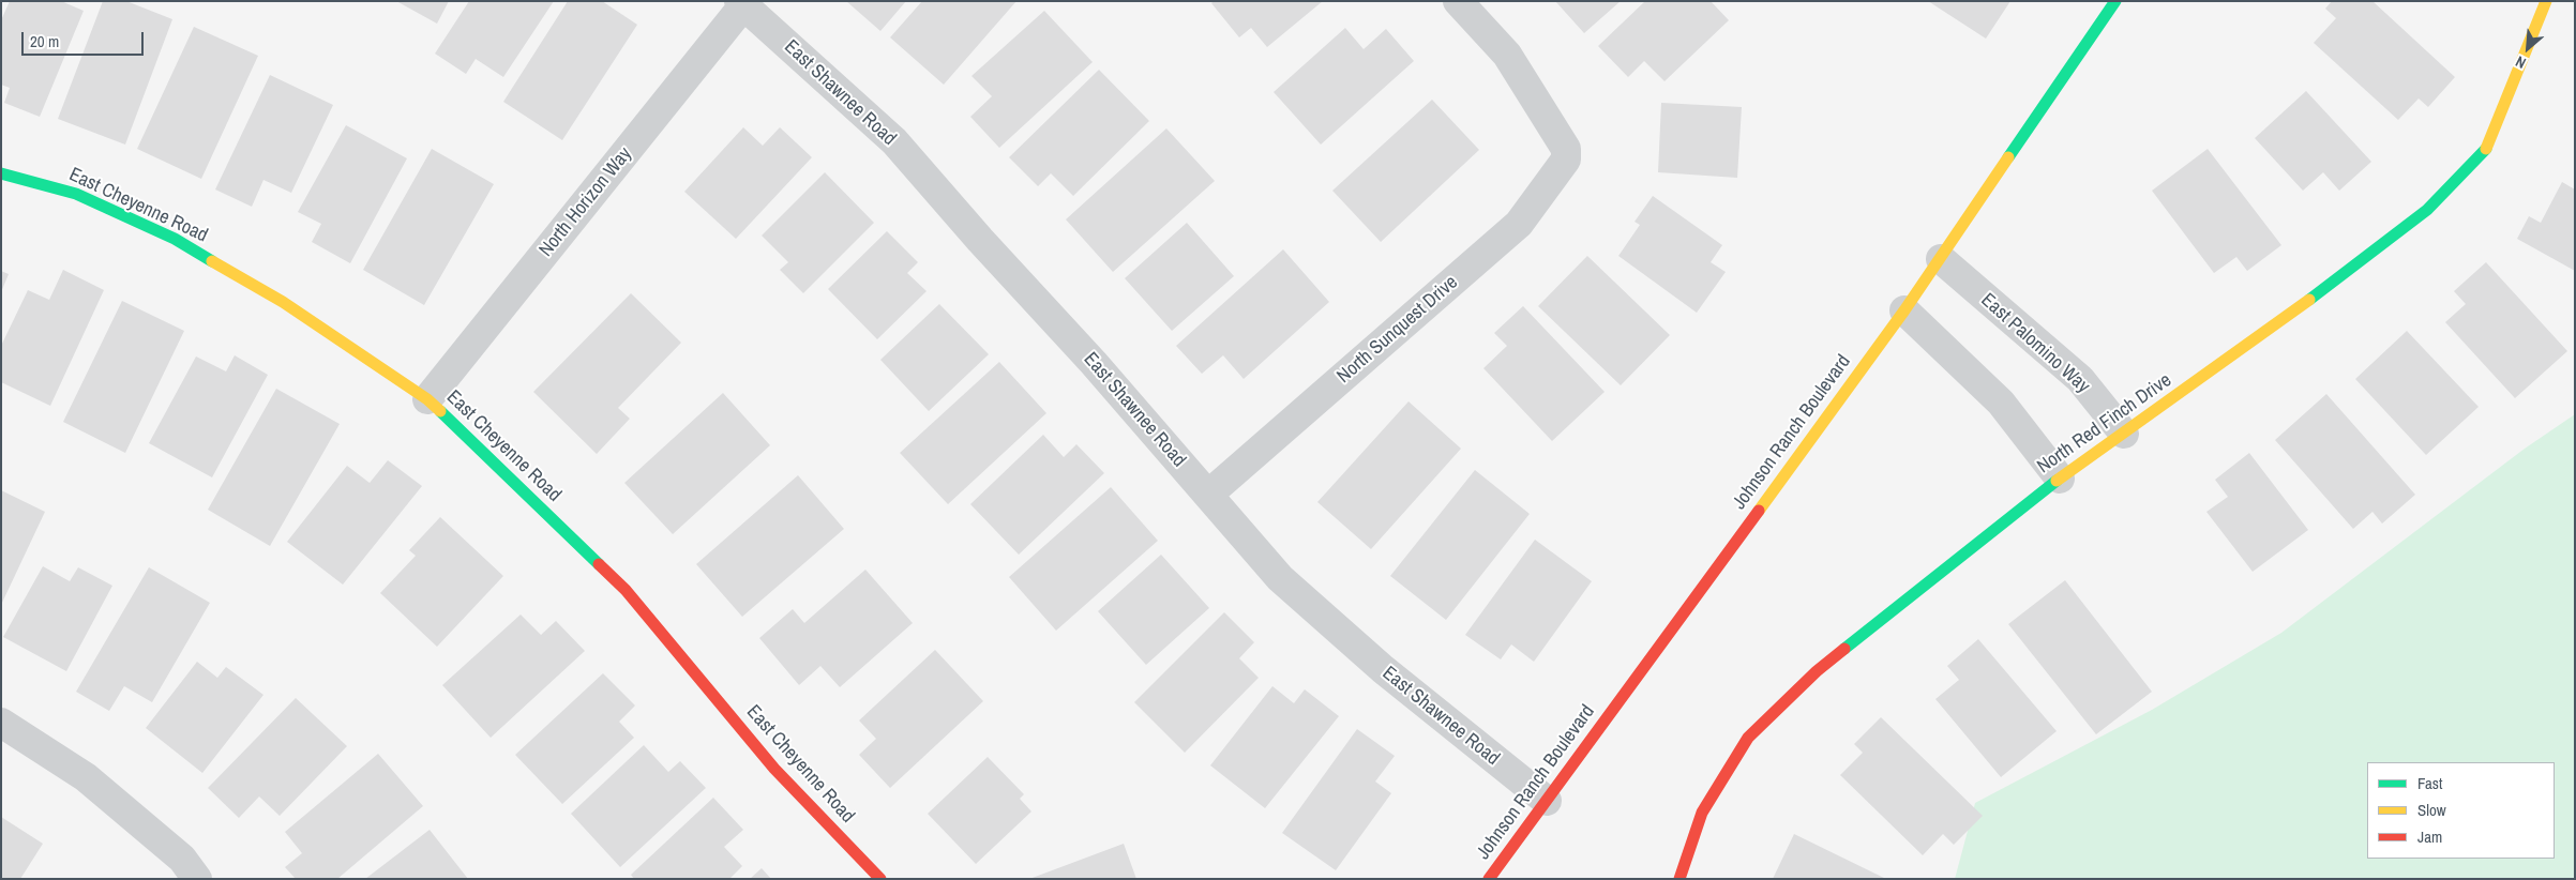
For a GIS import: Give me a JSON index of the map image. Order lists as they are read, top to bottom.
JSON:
{
  "streets": {
    "street": [
      "East Shawnee Road",
      "North Horizon Way",
      "East Cheyenne Road",
      "North Sunquest Drive",
      "East Palomino Way",
      "North Red Finch Drive",
      "Johnson Ranch Boulevard"
    ]
  },
  "crossings": [
    ["East Shawnee Road", "North Horizon Way"],
    ["East Shawnee Road", "North Sunquest Drive"],
    ["East Shawnee Road", "Johnson Ranch Boulevard"],
    ["North Horizon Way", "East Cheyenne Road"],
    ["East Palomino Way", "North Red Finch Drive"],
    ["East Palomino Way", "Johnson Ranch Boulevard"]
  ],
  "legend": ["Fast", "Slow", "Jam"],
  "scale_bar": "20 m",
  "north": "bottom left"
}
